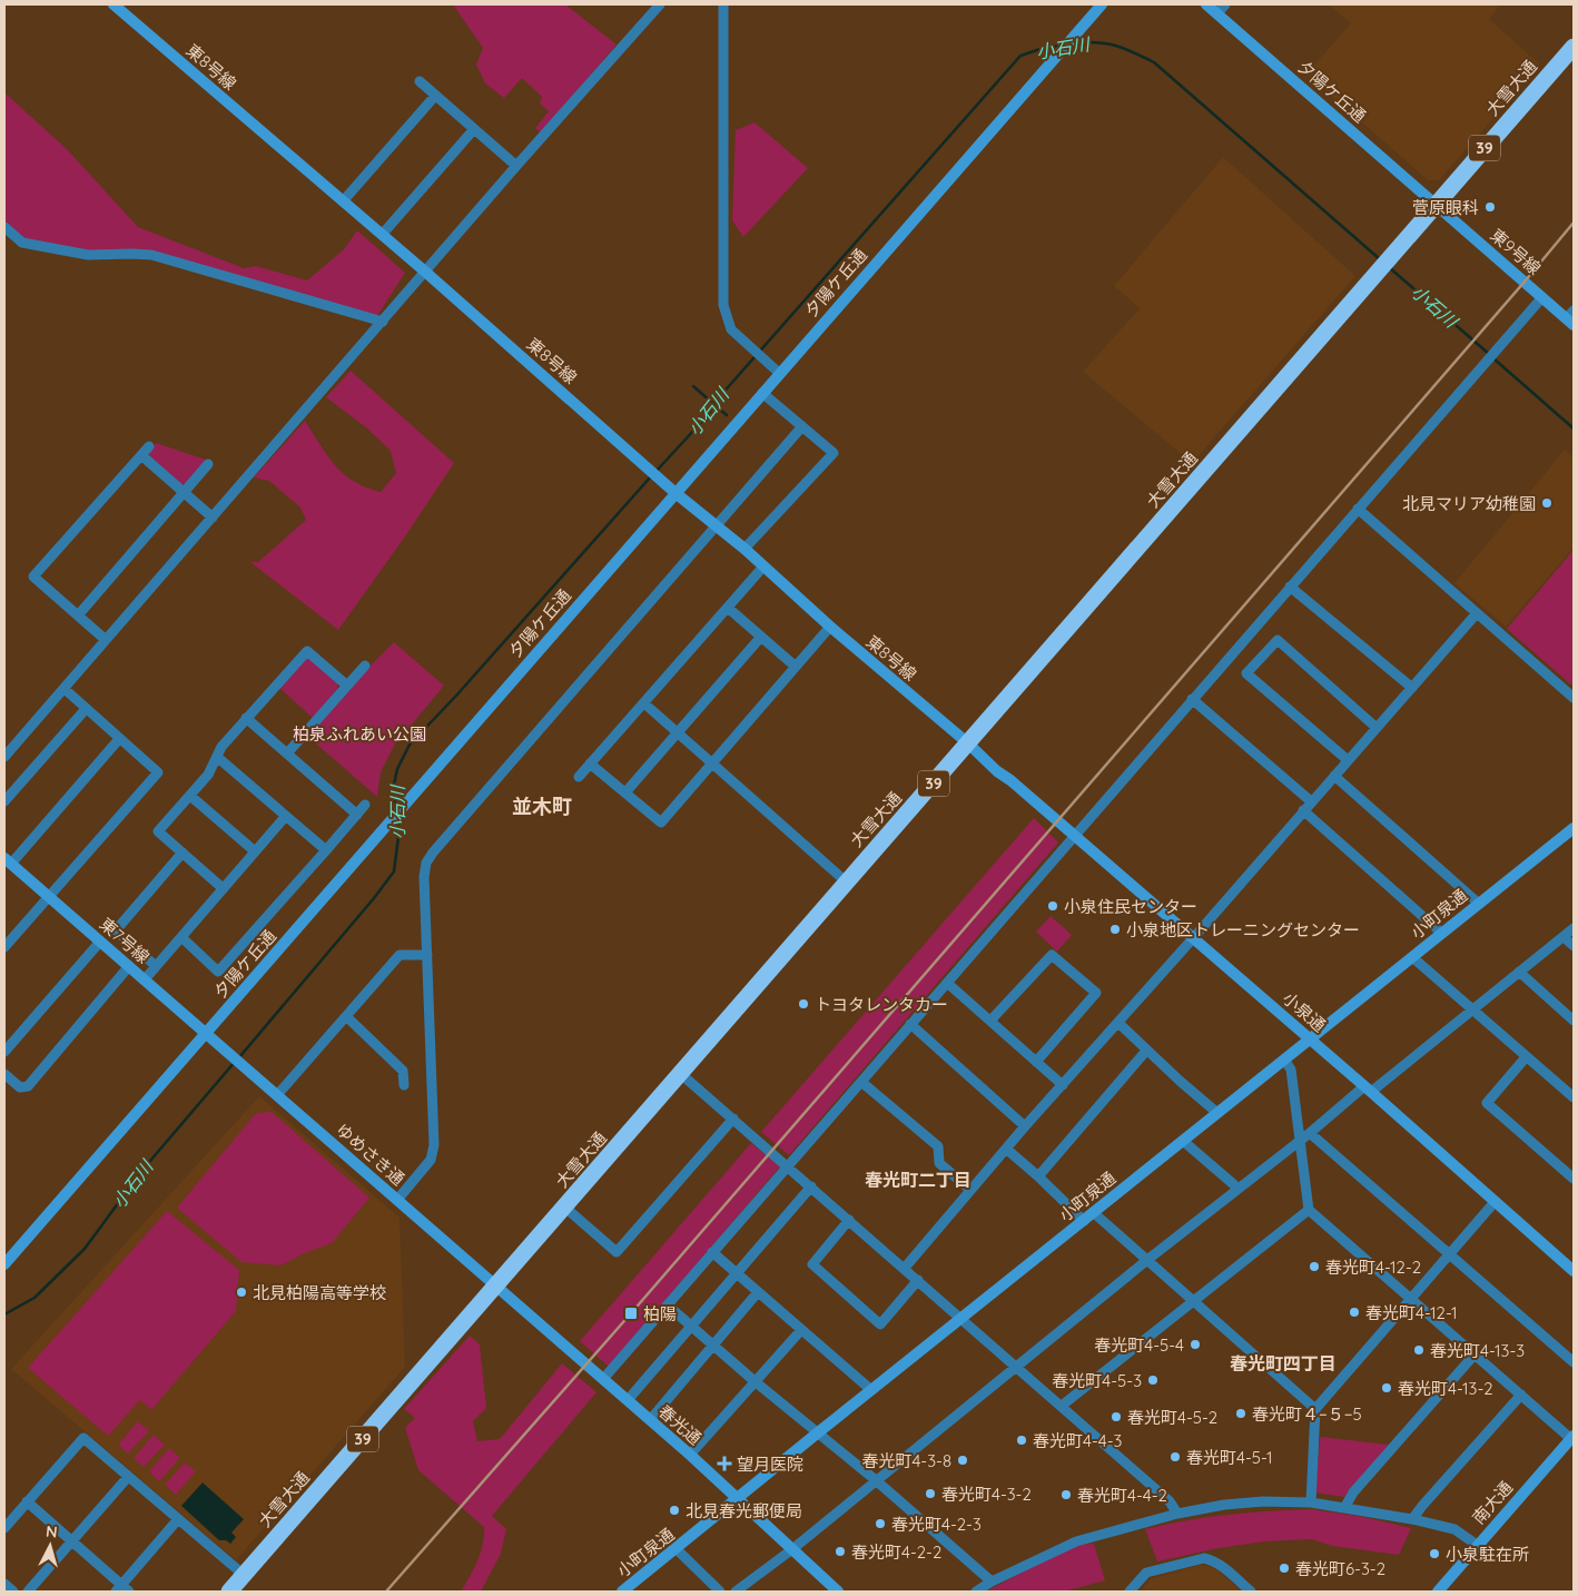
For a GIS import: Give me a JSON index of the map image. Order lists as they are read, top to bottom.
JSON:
{
  "streets": {
    "highway": ["大雪大通", "39"],
    "street": [
      "東8号線",
      "夕陽ケ丘通",
      "東9号線",
      "小町泉通",
      "東7号線",
      "小泉通",
      "ゆめさき通",
      "春光通",
      "南大通"
    ]
  },
  "crossings": [
    ["東8号線", "大雪大通"],
    ["東8号線", "夕陽ケ丘通"],
    ["東8号線", "小泉通"],
    ["大雪大通", "夕陽ケ丘通"],
    ["大雪大通", "東9号線"],
    ["大雪大通", "小泉通"],
    ["大雪大通", "ゆめさき通"],
    ["大雪大通", "春光通"],
    ["夕陽ケ丘通", "東9号線"],
    ["夕陽ケ丘通", "東7号線"],
    ["小町泉通", "小泉通"],
    ["小町泉通", "春光通"],
    ["東7号線", "ゆめさき通"],
    ["ゆめさき通", "春光通"]
  ],
  "districts": ["並木町", "春光町二丁目", "春光町四丁目"],
  "water": ["小石川"],
  "parks": ["柏泉ふれあい公園"],
  "places": {
    "other": [
      "菅原眼科",
      "北見マリア幼稚園",
      "小泉住民センター",
      "小泉地区トレーニングセンター",
      "トヨタレンタカー",
      "春光町4-12-2",
      "北見柏陽高等学校",
      "春光町4-12-1",
      "春光町4-5-4",
      "春光町4-13-3",
      "春光町4-5-3",
      "春光町4-13-2",
      "春光町４−５−5",
      "春光町4-5-2",
      "春光町4-4-3",
      "春光町4-5-1",
      "春光町4-3-8",
      "春光町4-3-2",
      "春光町4-4-2",
      "北見春光郵便局",
      "春光町4-2-3",
      "春光町4-2-2",
      "小泉駐在所",
      "春光町6-3-2"
    ],
    "transit": ["柏陽"],
    "health": ["望月医院"]
  },
  "north": "top"
}
